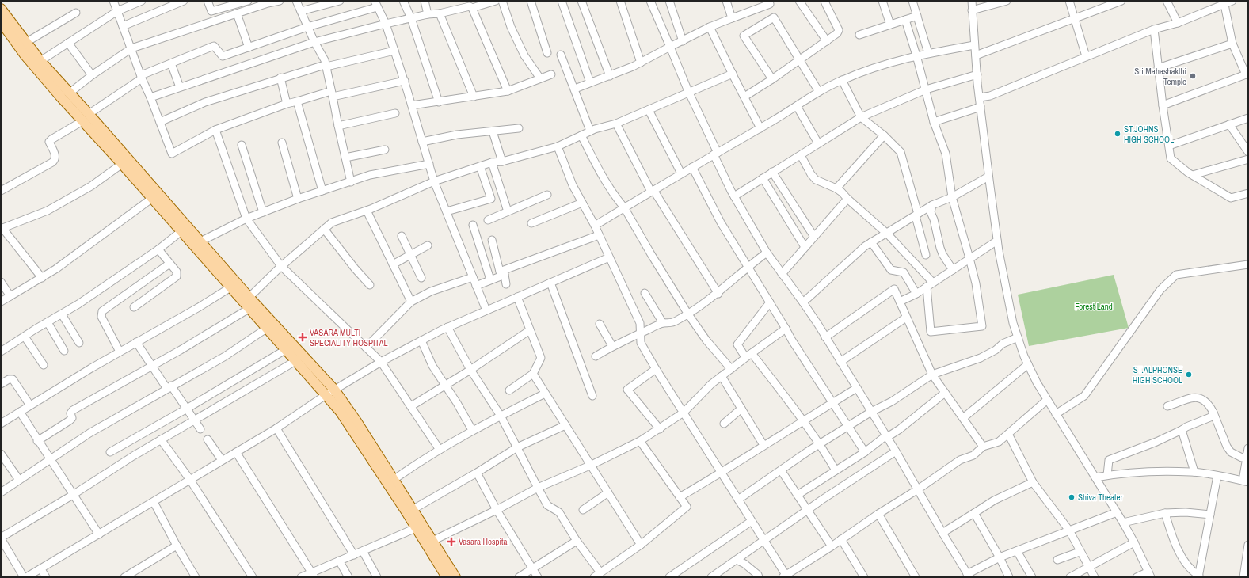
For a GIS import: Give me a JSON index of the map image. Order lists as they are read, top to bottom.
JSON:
{
  "parks": ["Forest Land"],
  "places": {
    "other": [
      "Sri Mahashakthi Temple",
      "ST.JOHNS HIGH SCHOOL",
      "ST.ALPHONSE HIGH SCHOOL",
      "Shiva Theater"
    ],
    "health": ["VASARA MULTI SPECIALITY HOSPITAL", "Vasara Hospital"]
  }
}
